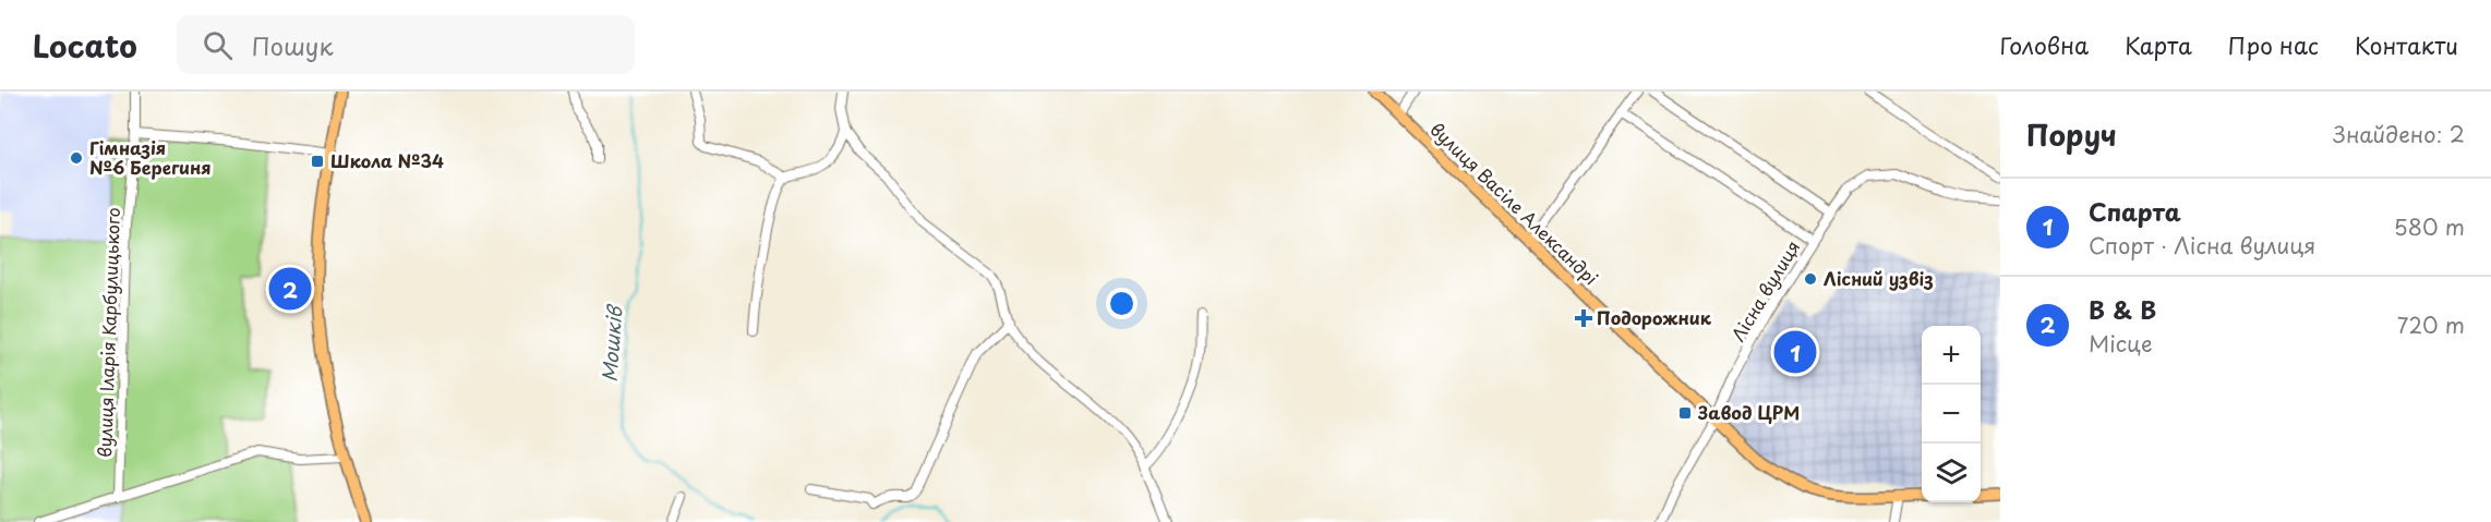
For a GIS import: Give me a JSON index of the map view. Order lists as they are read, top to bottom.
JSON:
{
  "streets": {
    "main road": ["вулиця Васіле Александрі"],
    "street": ["Лісна вулиця", "вулиця Іларія Карбулицького"]
  },
  "crossings": [
    ["вулиця Васіле Александрі", "Лісна вулиця"]
  ],
  "water": ["Мошків"],
  "places": {
    "other": ["Гімназія №6 Берегиня", "Лісний узвіз"],
    "transit": ["Школа №34", "Завод ЦРМ"],
    "health": ["Подорожник"]
  },
  "page": {
    "header": "Locato",
    "search": "Пошук",
    "nav": [
      "Головна",
      "Карта",
      "Про нас",
      "Контакти"
    ],
    "heading": ["Поруч", "Знайдено: 2"],
    "list": [
      {
        "mark": "1",
        "name": "Спарта",
        "note": "Спорт · Лісна вулиця",
        "value": "580 m"
      },
      {
        "mark": "2",
        "name": "B & B",
        "note": "Місце",
        "value": "720 m"
      }
    ],
    "pins": ["2", "1"],
    "map_buttons": ["+", "−"]
  }
}
